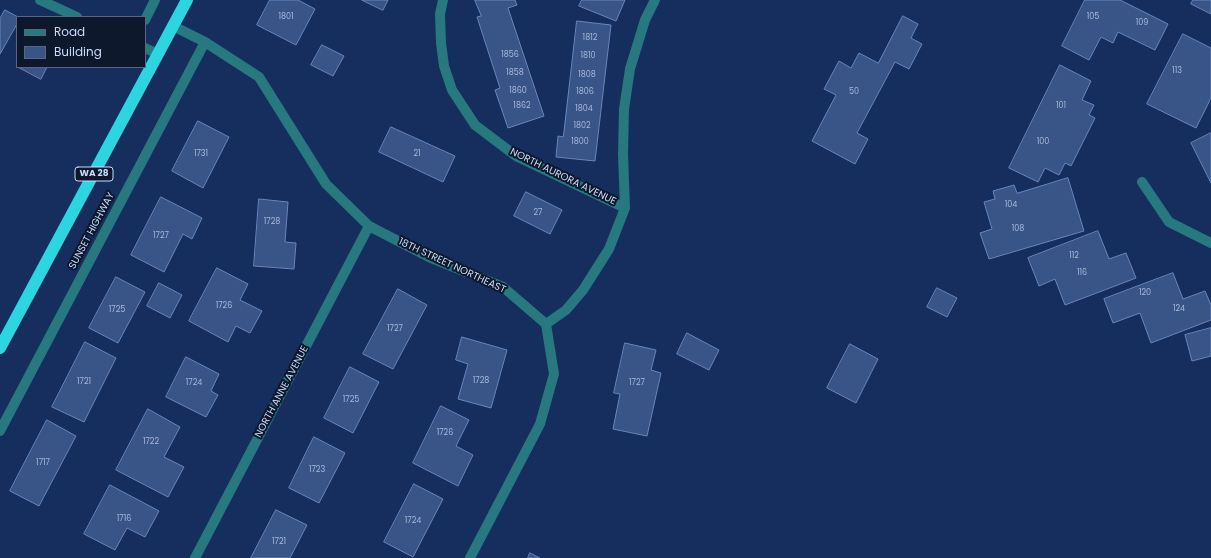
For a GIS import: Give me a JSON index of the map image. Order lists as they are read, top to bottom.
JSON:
{
  "streets": {
    "highway": ["WA 28"],
    "street": [
      "NORTH AURORA AVENUE",
      "SUNSET HIGHWAY",
      "18TH STREET NORTHEAST",
      "NORTH ANNE AVENUE"
    ]
  },
  "crossings": [
    ["WA 28", "18TH STREET NORTHEAST"],
    ["NORTH AURORA AVENUE", "18TH STREET NORTHEAST"],
    ["SUNSET HIGHWAY", "18TH STREET NORTHEAST"],
    ["18TH STREET NORTHEAST", "NORTH ANNE AVENUE"]
  ],
  "house_numbers": [
    "1801",
    "105",
    "109",
    "1812",
    "1856",
    "1810",
    "113",
    "1858",
    "1808",
    "1860",
    "1806",
    "50",
    "1862",
    "101",
    "1804",
    "1802",
    "1800",
    "100",
    "1731",
    "21",
    "104",
    "27",
    "1728",
    "108",
    "1727",
    "112",
    "116",
    "120",
    "1726",
    "124",
    "1725",
    "1727",
    "1728",
    "1721",
    "1724",
    "1727",
    "1725",
    "1726",
    "1722",
    "1717",
    "1723",
    "1716",
    "1724",
    "1721"
  ],
  "legend": ["Road", "Building"]
}
